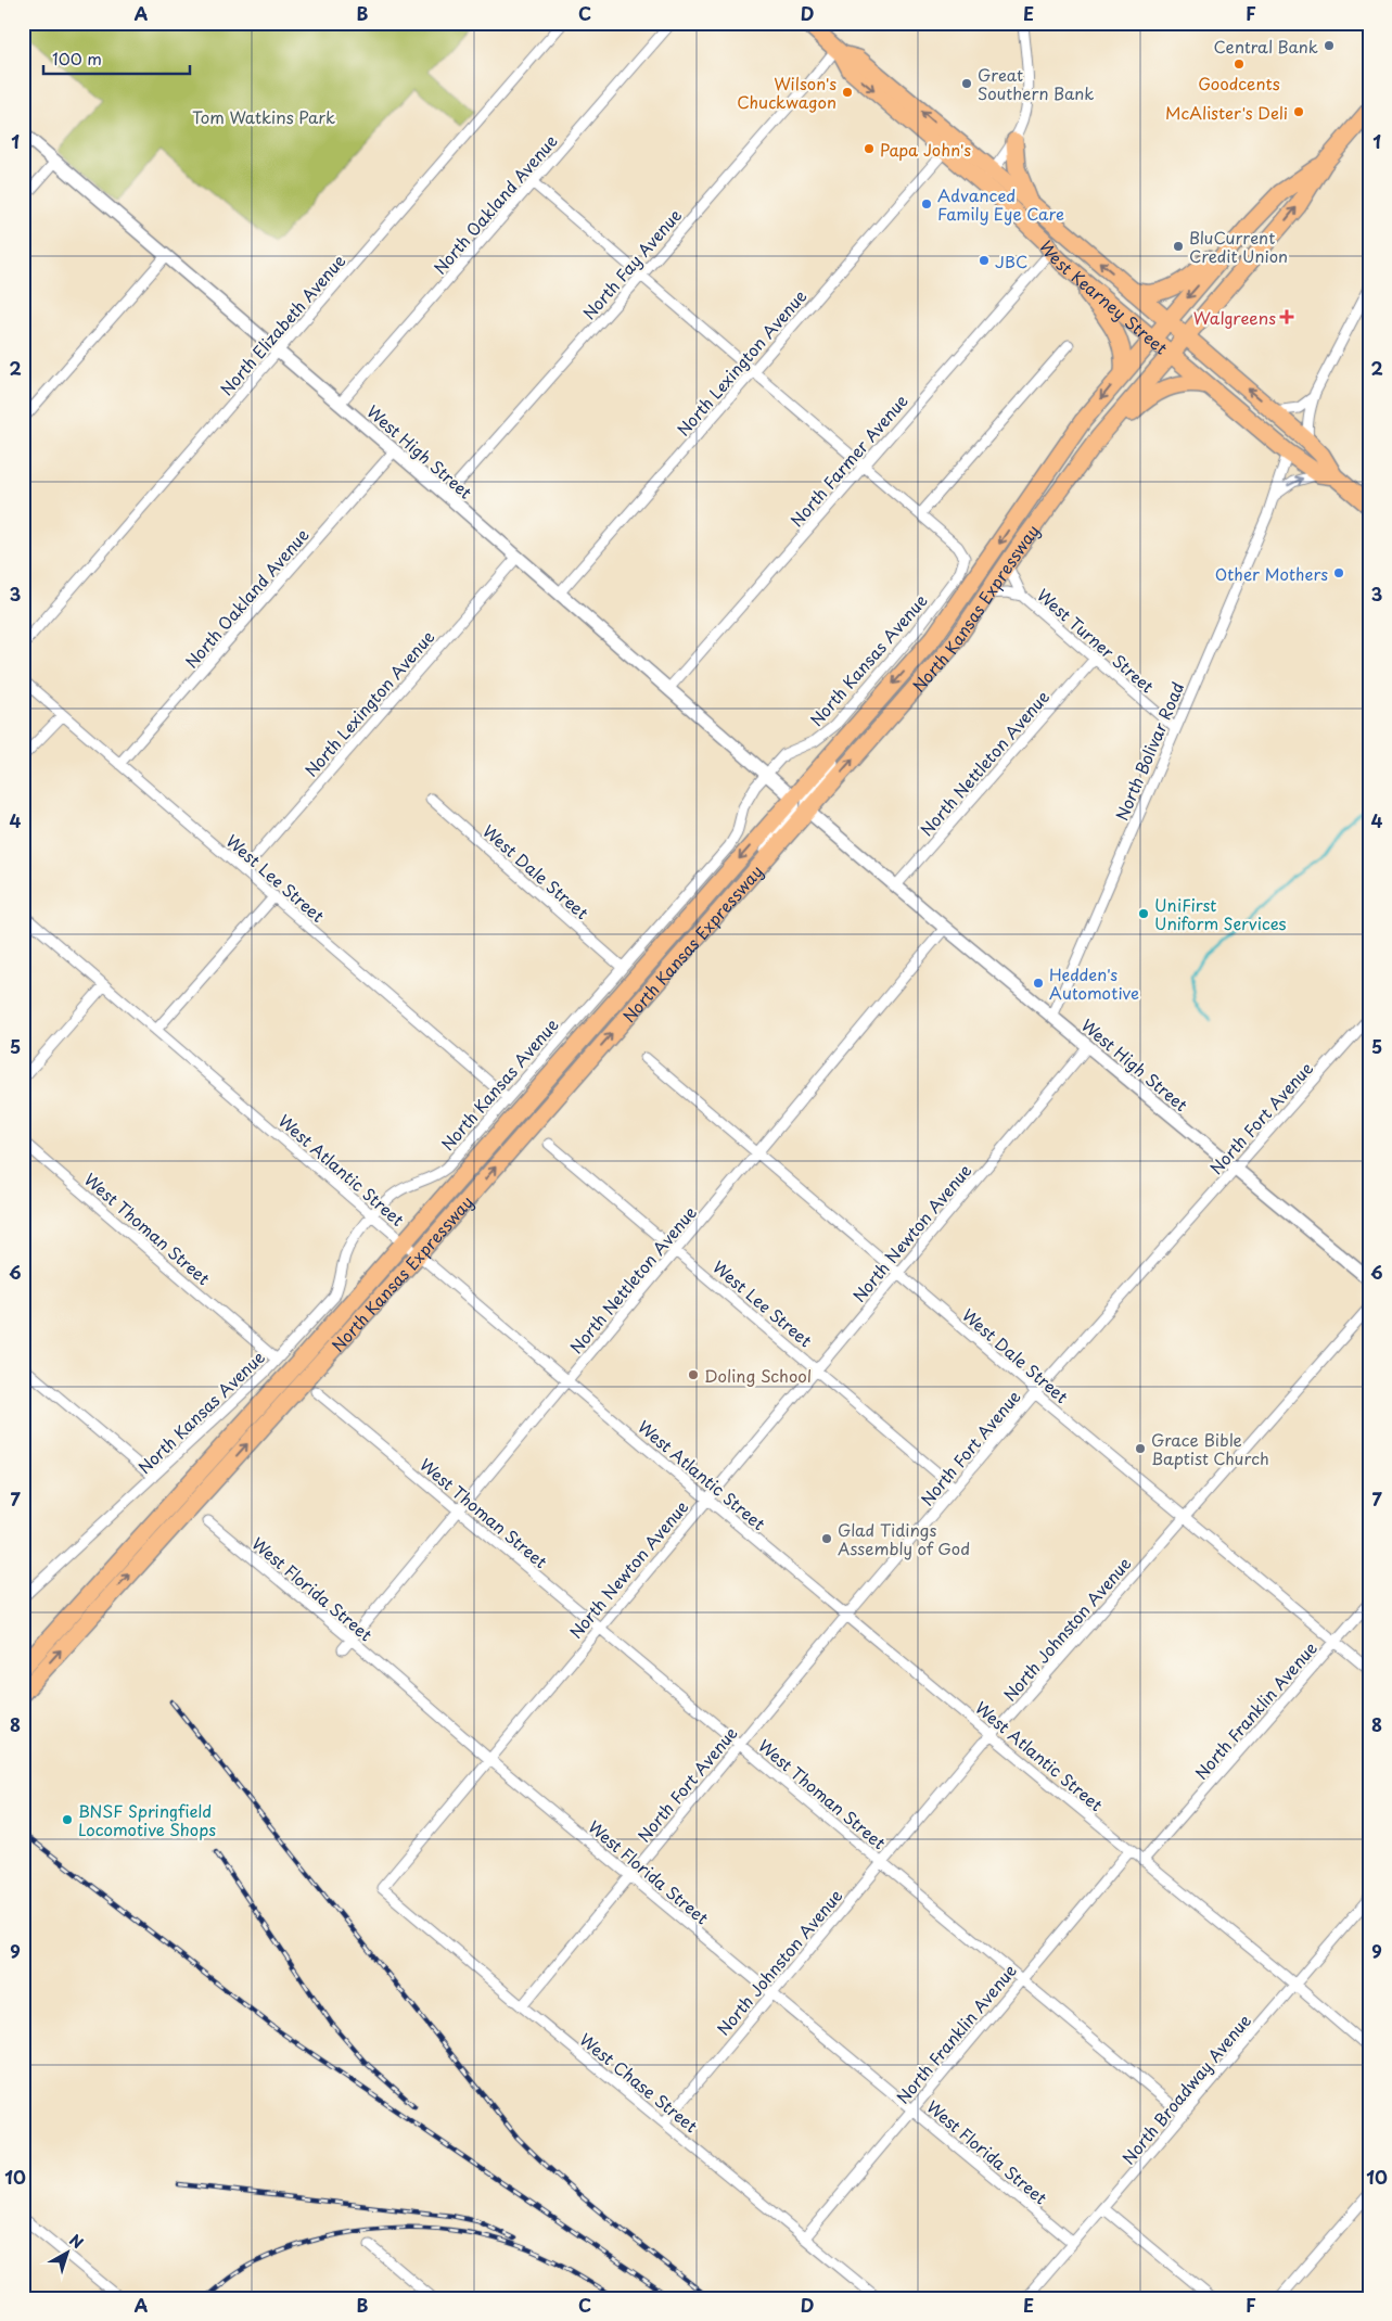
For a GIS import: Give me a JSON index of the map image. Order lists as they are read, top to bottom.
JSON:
{
  "streets": {
    "main road": ["West Kearney Street", "North Kansas Expressway"],
    "street": [
      "North Oakland Avenue",
      "North Fay Avenue",
      "North Elizabeth Avenue",
      "North Lexington Avenue",
      "West High Street",
      "North Farmer Avenue",
      "West Turner Street",
      "North Kansas Avenue",
      "North Bolivar Road",
      "North Nettleton Avenue",
      "West Dale Street",
      "West Lee Street",
      "North Fort Avenue",
      "West Atlantic Street",
      "West Thoman Street",
      "North Newton Avenue",
      "West Florida Street",
      "North Johnston Avenue",
      "North Franklin Avenue",
      "West Chase Street",
      "North Broadway Avenue"
    ]
  },
  "crossings": [
    ["North Oakland Avenue", "West High Street"],
    ["North Oakland Avenue", "West Lee Street"],
    ["North Fay Avenue", "West Kearney Street"],
    ["North Fay Avenue", "West High Street"],
    ["West Kearney Street", "North Lexington Avenue"],
    ["West Kearney Street", "North Farmer Avenue"],
    ["West Kearney Street", "North Kansas Expressway"],
    ["West Kearney Street", "North Bolivar Road"],
    ["North Elizabeth Avenue", "West High Street"],
    ["North Lexington Avenue", "West High Street"],
    ["North Lexington Avenue", "West Lee Street"],
    ["West High Street", "North Farmer Avenue"],
    ["West High Street", "North Kansas Expressway"],
    ["West High Street", "North Kansas Avenue"],
    ["West High Street", "North Bolivar Road"],
    ["West High Street", "North Nettleton Avenue"],
    ["West High Street", "North Fort Avenue"],
    ["West High Street", "North Newton Avenue"],
    ["North Kansas Expressway", "West Turner Street"],
    ["North Kansas Expressway", "West Atlantic Street"],
    ["West Turner Street", "North Bolivar Road"],
    ["West Turner Street", "North Nettleton Avenue"],
    ["North Kansas Avenue", "West Dale Street"],
    ["North Kansas Avenue", "West Lee Street"],
    ["North Kansas Avenue", "West Atlantic Street"],
    ["North Kansas Avenue", "West Thoman Street"],
    ["North Nettleton Avenue", "West Dale Street"],
    ["North Nettleton Avenue", "West Lee Street"],
    ["North Nettleton Avenue", "West Atlantic Street"],
    ["North Nettleton Avenue", "West Thoman Street"],
    ["North Nettleton Avenue", "West Florida Street"],
    ["West Dale Street", "North Fort Avenue"],
    ["West Dale Street", "North Newton Avenue"],
    ["West Dale Street", "North Johnston Avenue"],
    ["West Dale Street", "North Franklin Avenue"],
    ["West Lee Street", "North Fort Avenue"],
    ["West Lee Street", "North Newton Avenue"],
    ["North Fort Avenue", "West Atlantic Street"],
    ["North Fort Avenue", "West Thoman Street"],
    ["North Fort Avenue", "West Florida Street"],
    ["North Fort Avenue", "West Chase Street"],
    ["West Atlantic Street", "North Newton Avenue"],
    ["West Atlantic Street", "North Johnston Avenue"],
    ["West Atlantic Street", "North Franklin Avenue"],
    ["West Atlantic Street", "North Broadway Avenue"],
    ["West Thoman Street", "North Newton Avenue"],
    ["West Thoman Street", "North Johnston Avenue"],
    ["West Thoman Street", "North Franklin Avenue"],
    ["West Thoman Street", "North Broadway Avenue"],
    ["North Newton Avenue", "West Florida Street"],
    ["North Newton Avenue", "West Chase Street"],
    ["West Florida Street", "North Johnston Avenue"],
    ["West Florida Street", "North Franklin Avenue"],
    ["West Florida Street", "North Broadway Avenue"],
    ["North Johnston Avenue", "West Chase Street"],
    ["North Franklin Avenue", "West Chase Street"]
  ],
  "parks": ["Tom Watkins Park"],
  "places": {
    "other": [
      "Central Bank",
      "Goodcents",
      "Great Southern Bank",
      "Wilson's Chuckwagon",
      "McAlister's Deli",
      "Papa John's",
      "Advanced Family Eye Care",
      "BluCurrent Credit Union",
      "JBC",
      "Other Mothers",
      "UniFirst Uniform Services",
      "Hedden's Automotive",
      "Doling School",
      "Grace Bible Baptist Church",
      "Glad Tidings Assembly of God",
      "BNSF Springfield Locomotive Shops"
    ],
    "health": ["Walgreens"]
  },
  "scale_bar": "100 m",
  "north": "top right",
  "grid": {
    "columns": [
      "A",
      "B",
      "C",
      "D",
      "E",
      "F"
    ],
    "rows": [
      "1",
      "2",
      "3",
      "4",
      "5",
      "6",
      "7",
      "8",
      "9",
      "10"
    ]
  }
}
